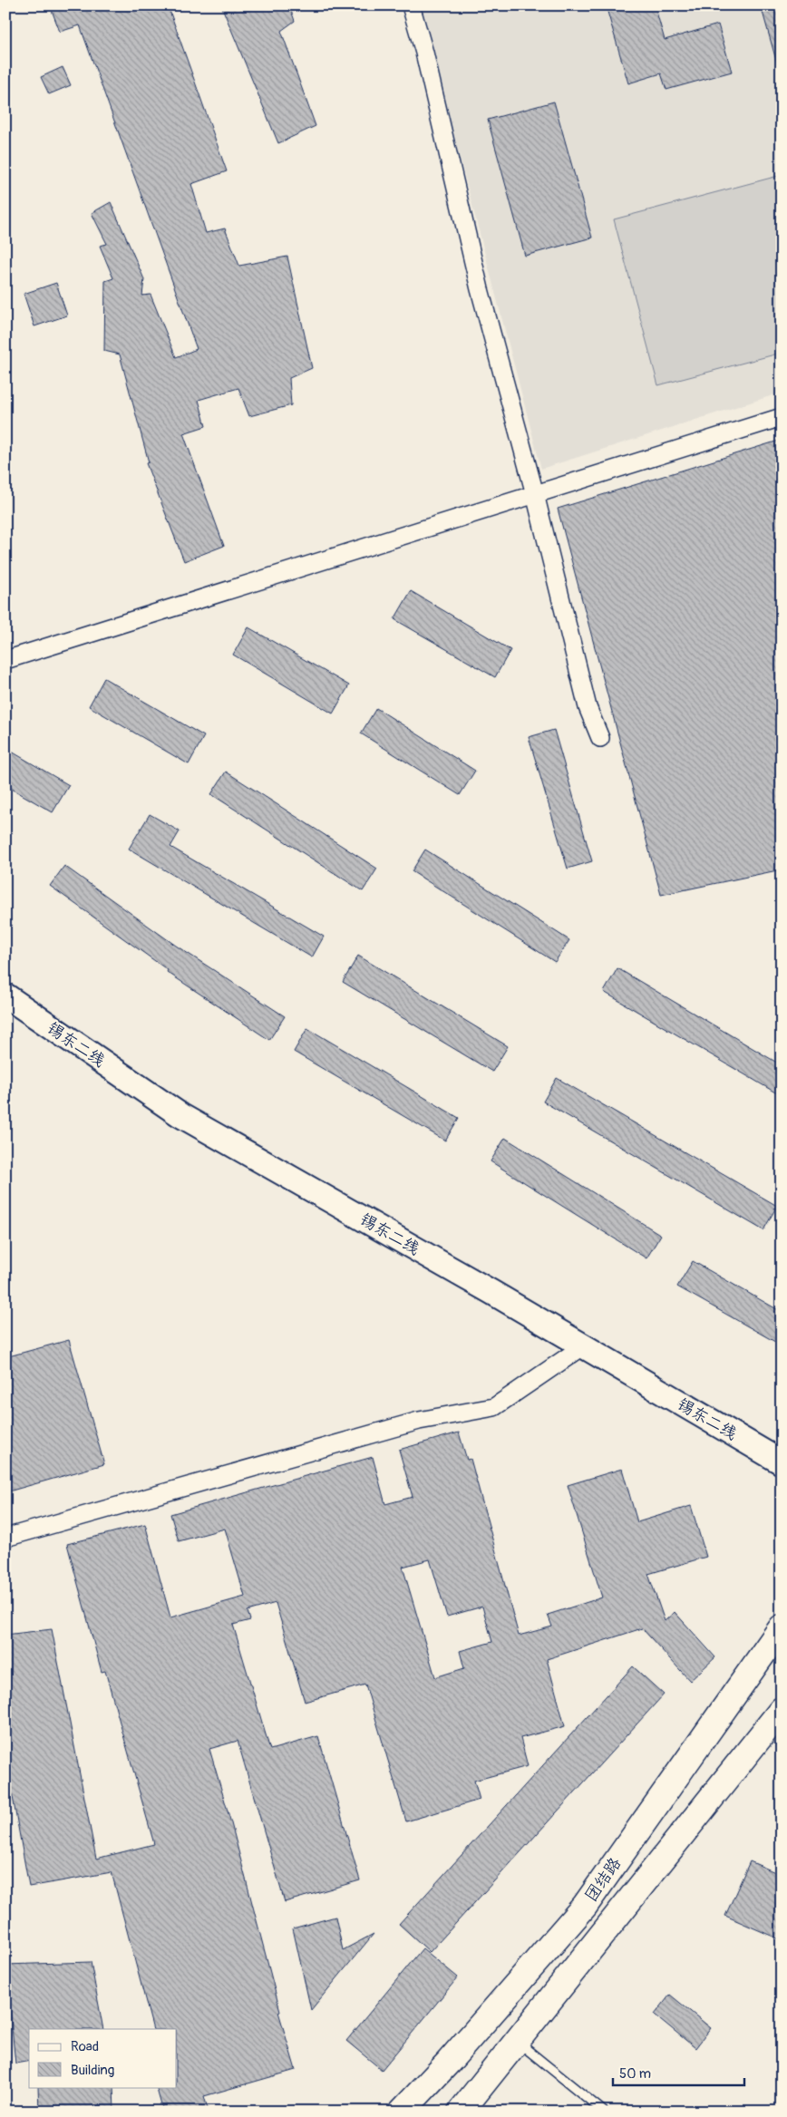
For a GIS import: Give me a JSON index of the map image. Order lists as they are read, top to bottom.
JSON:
{
  "streets": {
    "main road": ["锡东二线", "团结路"]
  },
  "legend": ["Road", "Building"],
  "scale_bar": "50 m"
}
